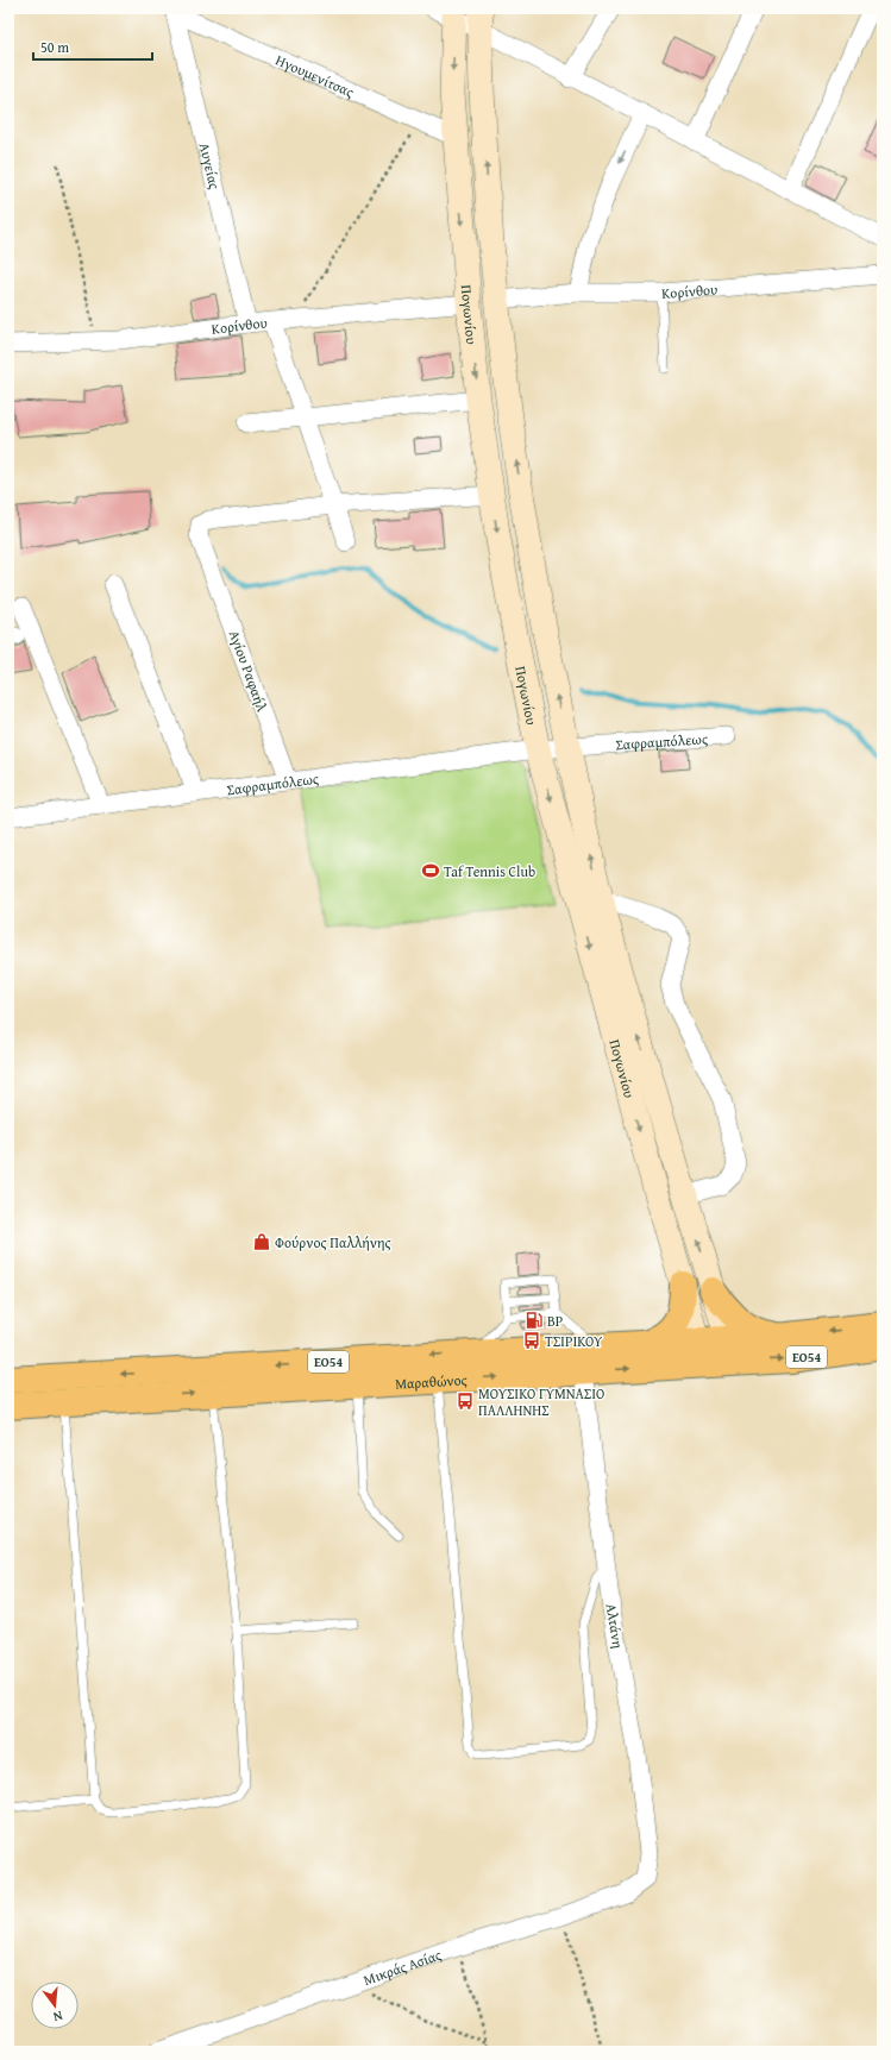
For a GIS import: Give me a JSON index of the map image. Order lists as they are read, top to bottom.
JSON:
{
  "streets": {
    "main road": ["Πογωνίου", "ΕΟ54", "Μαραθώνος"],
    "street": [
      "Ηγουμενίτσας",
      "Αυγείας",
      "Κορίνθου",
      "Αγίου Ραφαήλ",
      "Σαφραμπόλεως",
      "Αλτάνη",
      "Μικράς Ασίας"
    ]
  },
  "crossings": [
    ["Ηγουμενίτσας", "Αυγείας"],
    ["Ηγουμενίτσας", "Πογωνίου"],
    ["Αυγείας", "Κορίνθου"],
    ["Κορίνθου", "Πογωνίου"],
    ["Πογωνίου", "Σαφραμπόλεως"],
    ["Πογωνίου", "Μαραθώνος"],
    ["Αγίου Ραφαήλ", "Σαφραμπόλεως"],
    ["Μαραθώνος", "Αλτάνη"],
    ["Αλτάνη", "Μικράς Ασίας"]
  ],
  "places": {
    "sports": ["Taf Tennis Club"],
    "shop": ["Φούρνος Παλλήνης"],
    "fuel station": ["BP"],
    "bus stop": ["ΤΣΙΡΙΚΟΥ", "ΜΟΥΣΙΚΟ ΓΥΜΝΑΣΙΟ ΠΑΛΛΗΝΗΣ"]
  },
  "scale_bar": "50 m",
  "north": "bottom"
}
